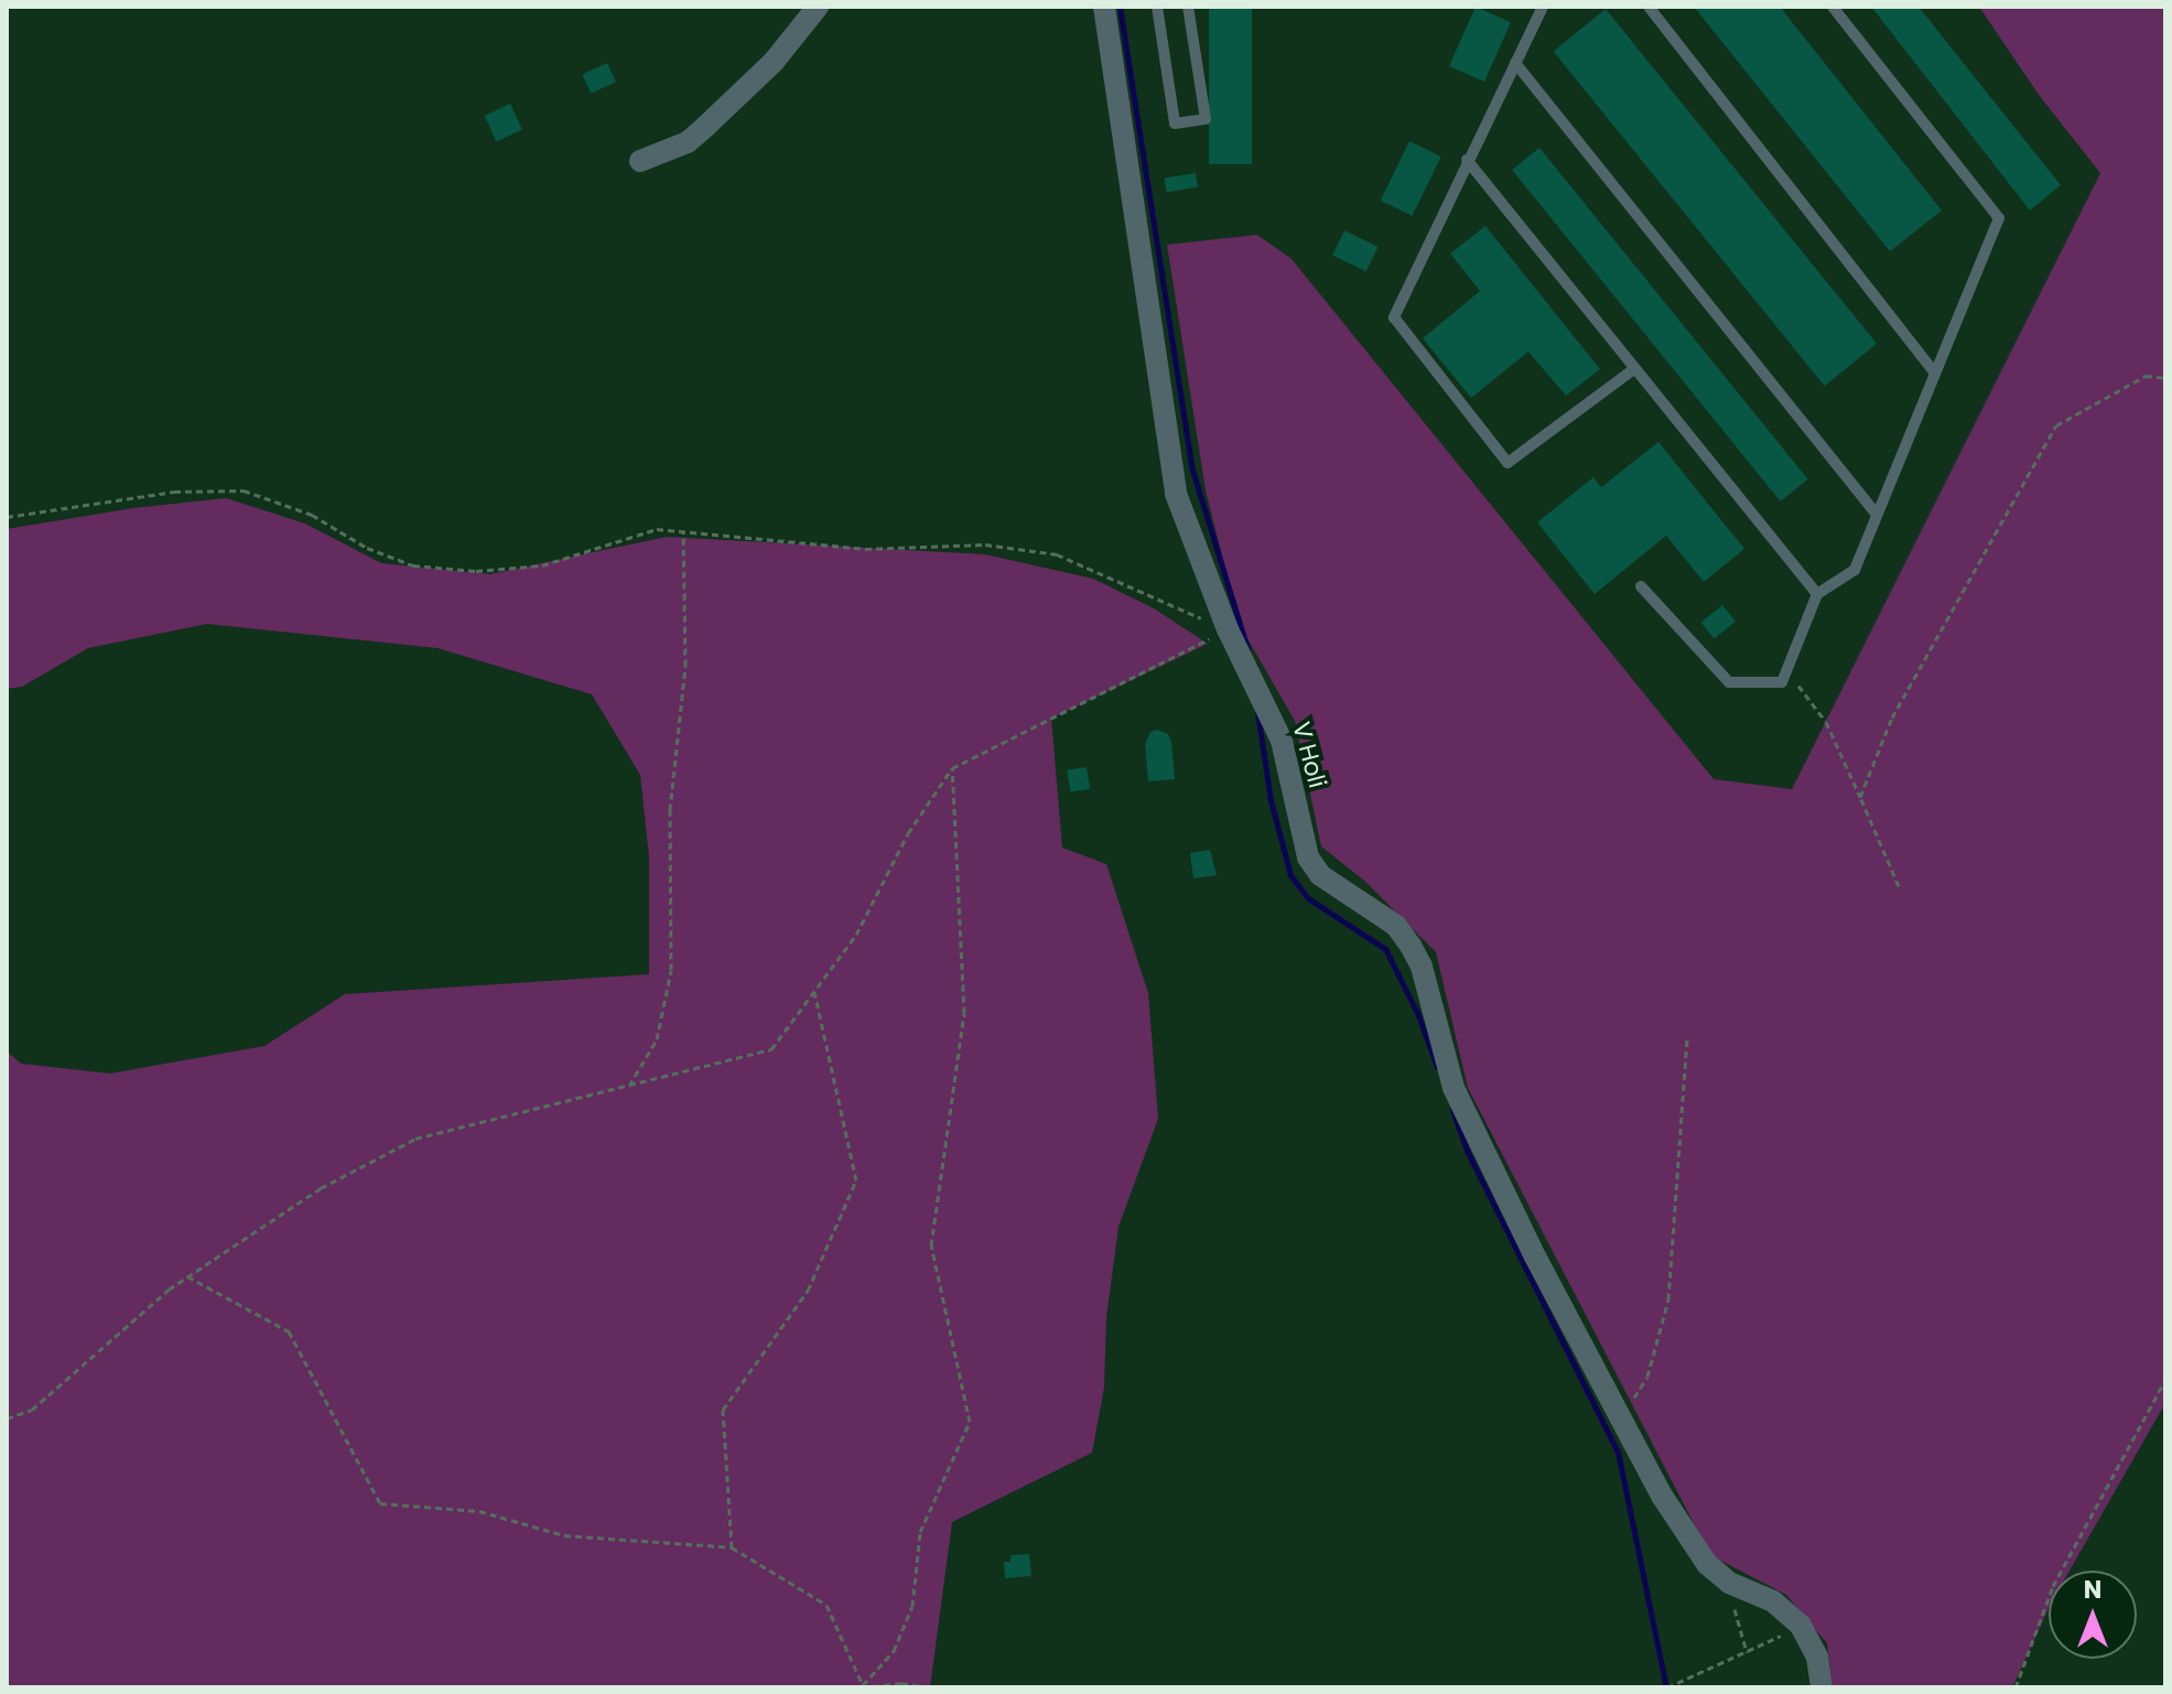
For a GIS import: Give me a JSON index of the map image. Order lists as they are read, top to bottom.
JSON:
{
  "streets": {
    "street": ["V Holi"]
  },
  "north": "top"
}
